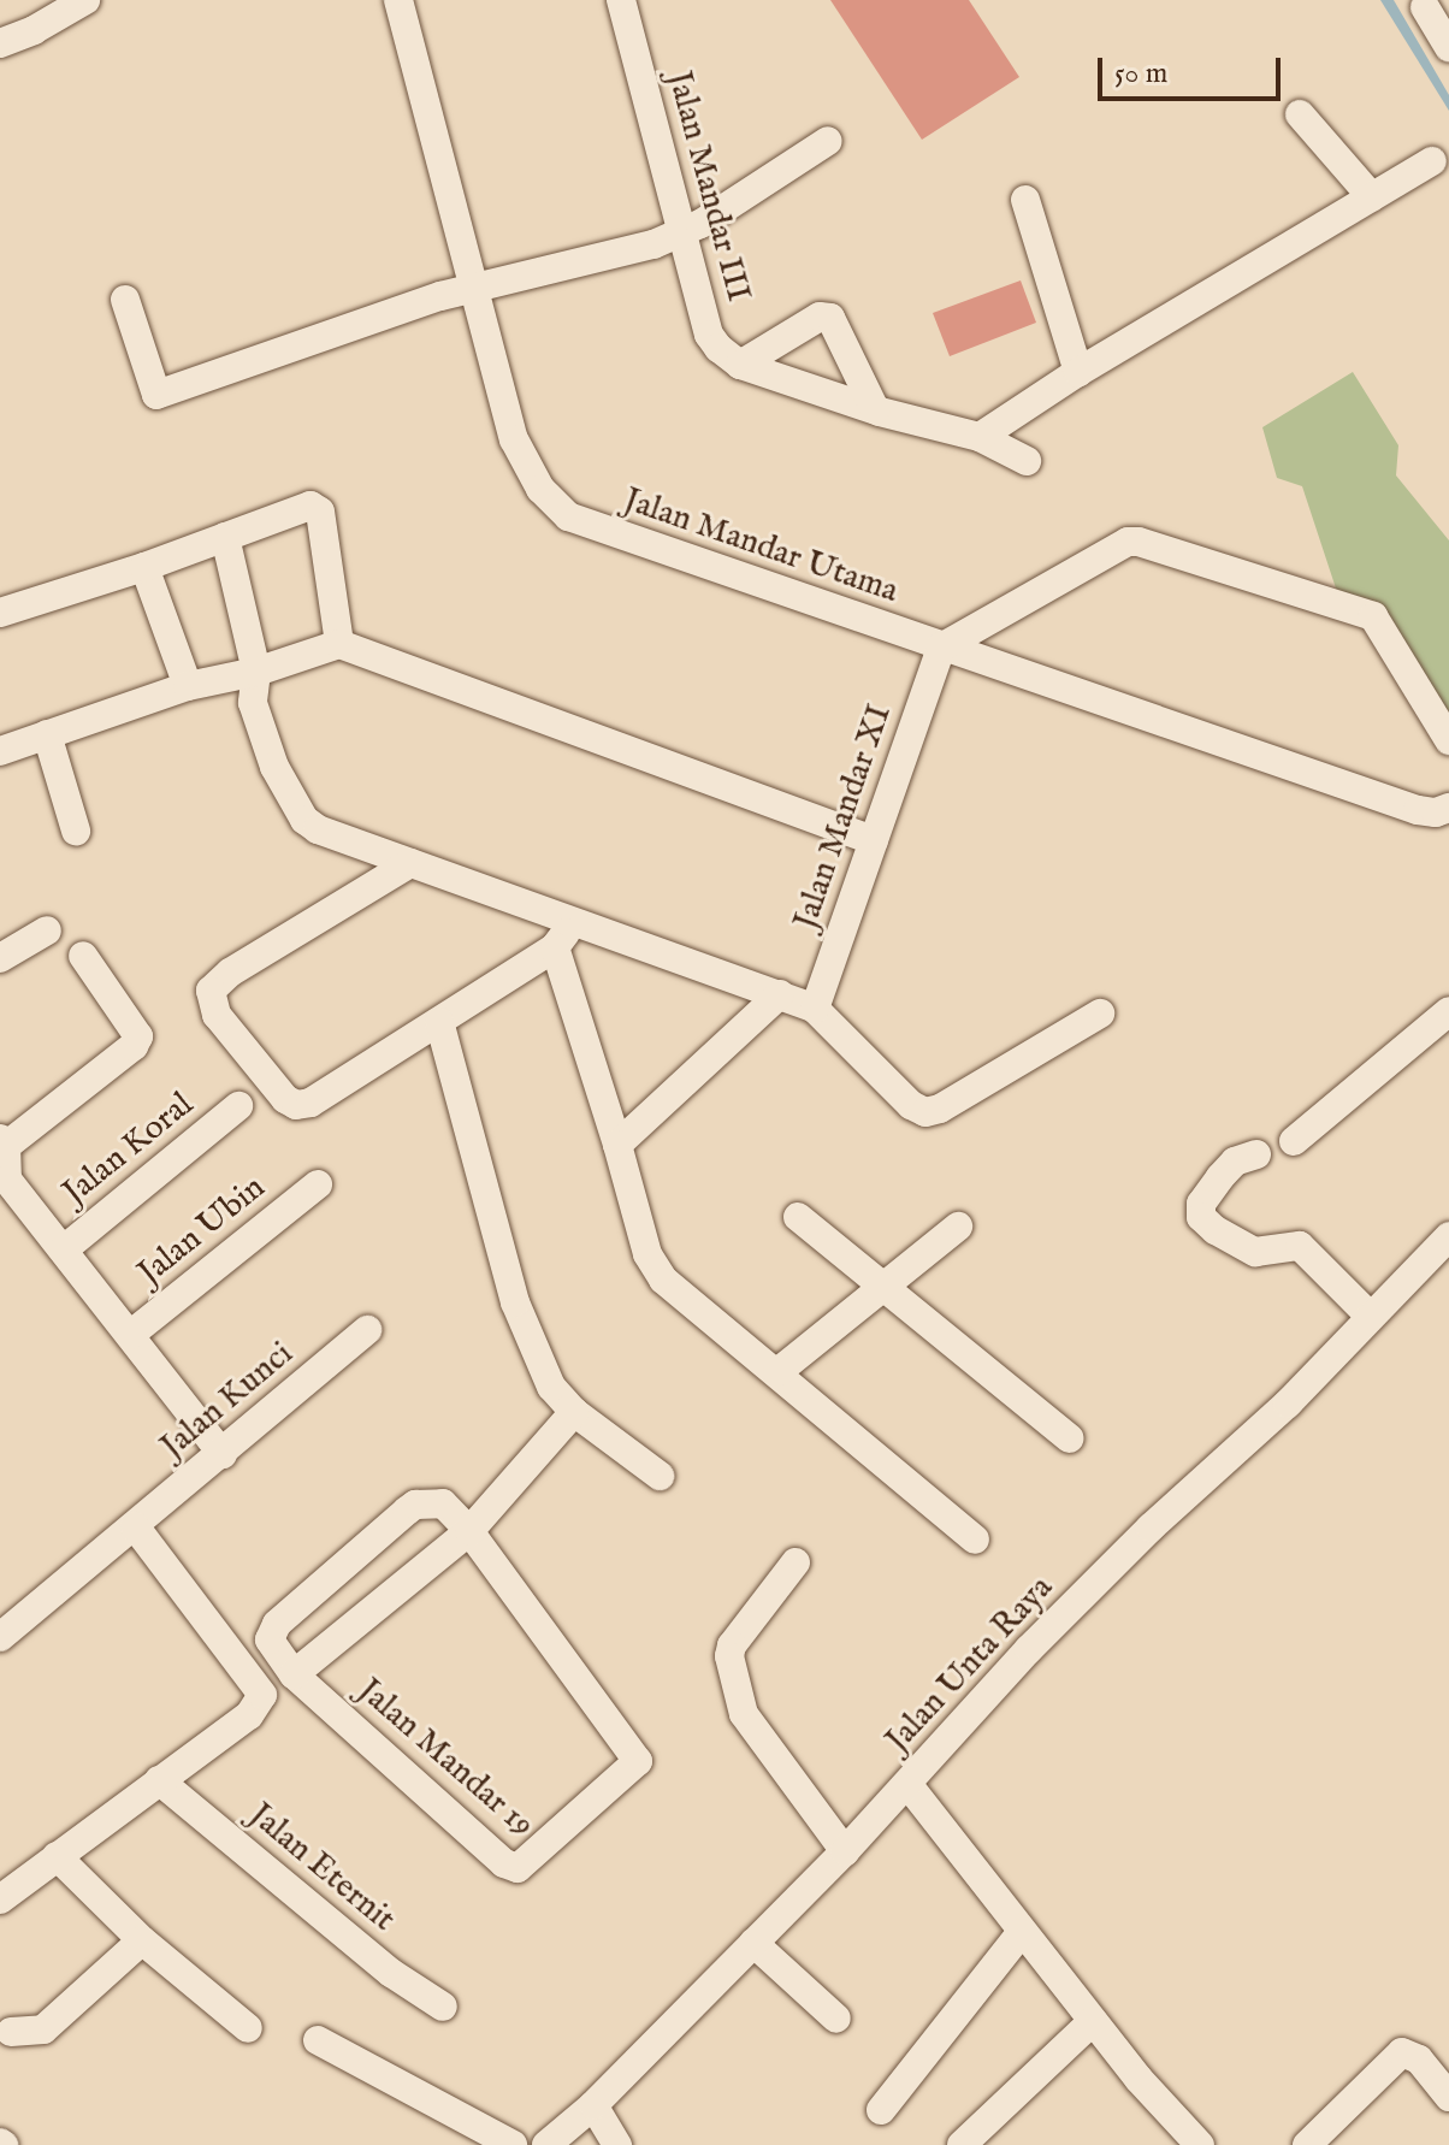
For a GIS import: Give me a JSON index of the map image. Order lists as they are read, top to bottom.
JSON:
{
  "streets": {
    "street": [
      "Jalan Mandar III",
      "Jalan Mandar Utama",
      "Jalan Mandar XI",
      "Jalan Koral",
      "Jalan Ubin",
      "Jalan Kunci",
      "Jalan Unta Raya",
      "Jalan Mandar 19",
      "Jalan Eternit"
    ]
  },
  "crossings": [
    ["Jalan Mandar Utama", "Jalan Mandar XI"]
  ],
  "scale_bar": "50 m"
}
